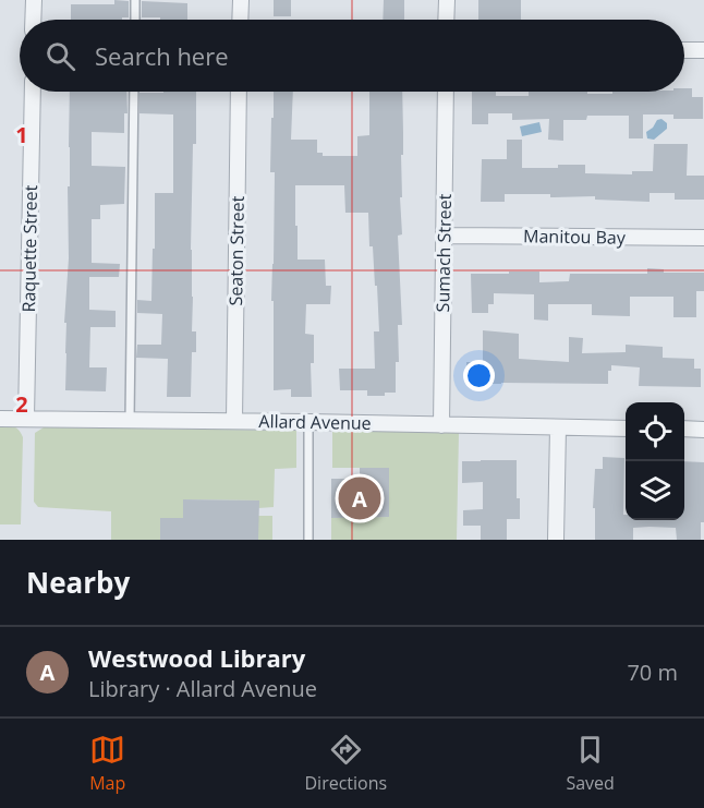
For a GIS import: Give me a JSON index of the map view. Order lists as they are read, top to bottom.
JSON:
{
  "streets": {
    "street": [
      "Manitou Bay",
      "Raquette Street",
      "Seaton Street",
      "Sumach Street",
      "Allard Avenue"
    ]
  },
  "crossings": [
    ["Manitou Bay", "Sumach Street"],
    ["Raquette Street", "Allard Avenue"],
    ["Seaton Street", "Allard Avenue"],
    ["Sumach Street", "Allard Avenue"]
  ],
  "page": {
    "search": "Search here",
    "pins": "A",
    "heading": "Nearby",
    "list": [
      {
        "mark": "A",
        "name": "Westwood Library",
        "note": "Library · Allard Avenue",
        "value": "70 m"
      }
    ],
    "nav": ["Map", "Directions", "Saved"]
  },
  "grid": {
    "rows": ["1", "2"]
  }
}
